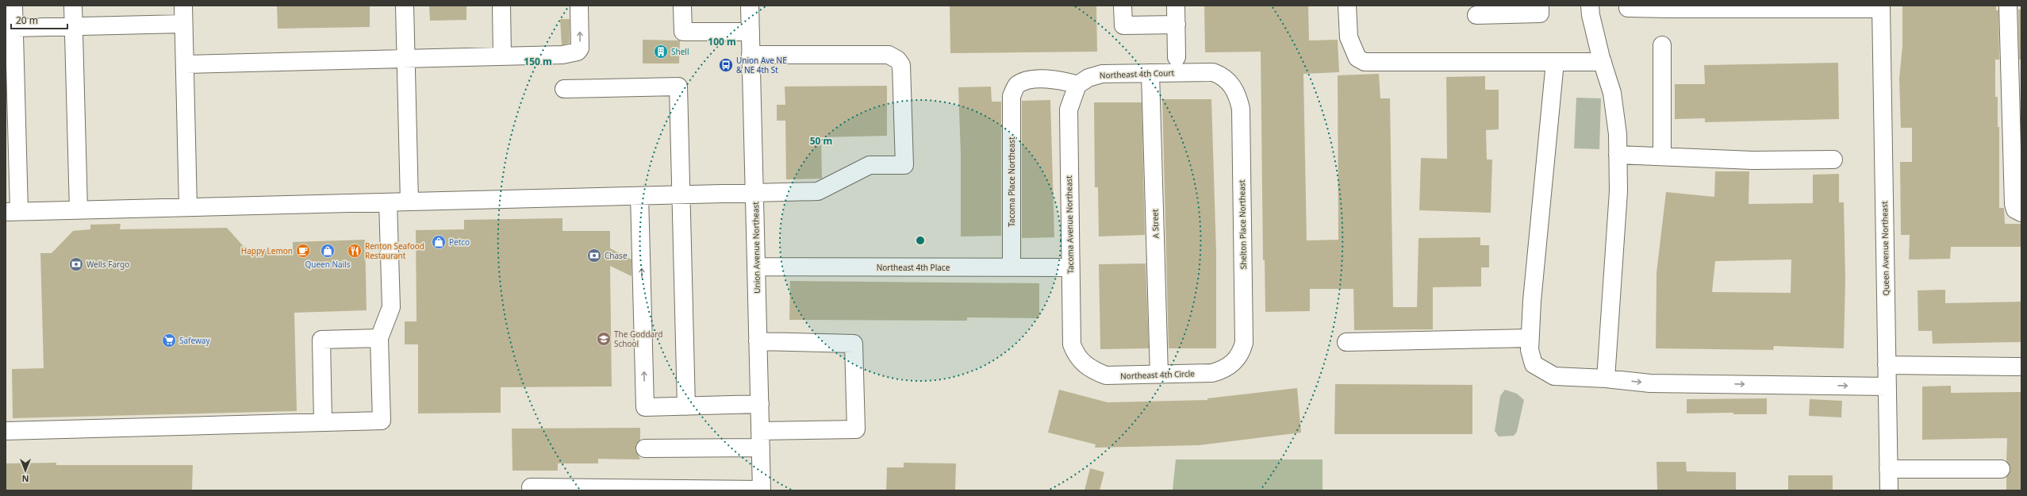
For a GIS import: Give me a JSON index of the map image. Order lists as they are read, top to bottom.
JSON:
{
  "streets": {
    "street": [
      "Northeast 4th Court",
      "Tacoma Place Northeast",
      "A Street",
      "Tacoma Avenue Northeast",
      "Shelton Place Northeast",
      "Union Avenue Northeast",
      "Queen Avenue Northeast",
      "Northeast 4th Place",
      "Northeast 4th Circle"
    ]
  },
  "crossings": [
    ["Northeast 4th Court", "Tacoma Place Northeast"],
    ["Northeast 4th Court", "A Street"],
    ["Northeast 4th Court", "Tacoma Avenue Northeast"],
    ["Northeast 4th Court", "Shelton Place Northeast"],
    ["Tacoma Place Northeast", "Tacoma Avenue Northeast"],
    ["Tacoma Place Northeast", "Northeast 4th Place"],
    ["A Street", "Northeast 4th Circle"],
    ["Tacoma Avenue Northeast", "Northeast 4th Place"],
    ["Tacoma Avenue Northeast", "Northeast 4th Circle"],
    ["Shelton Place Northeast", "Northeast 4th Circle"],
    ["Union Avenue Northeast", "Northeast 4th Place"]
  ],
  "places": {
    "building": ["Shell"],
    "bus stop": ["Union Ave NE & NE 4th St"],
    "shop": ["Petco", "Queen Nails"],
    "cafe": ["Happy Lemon"],
    "restaurant": ["Renton Seafood Restaurant"],
    "bank": ["Chase", "Wells Fargo"],
    "school or university": ["The Goddard School"],
    "supermarket": ["Safeway"]
  },
  "scale_bar": "20 m",
  "north": "bottom",
  "rings": ["100 m", "150 m", "50 m"]
}
